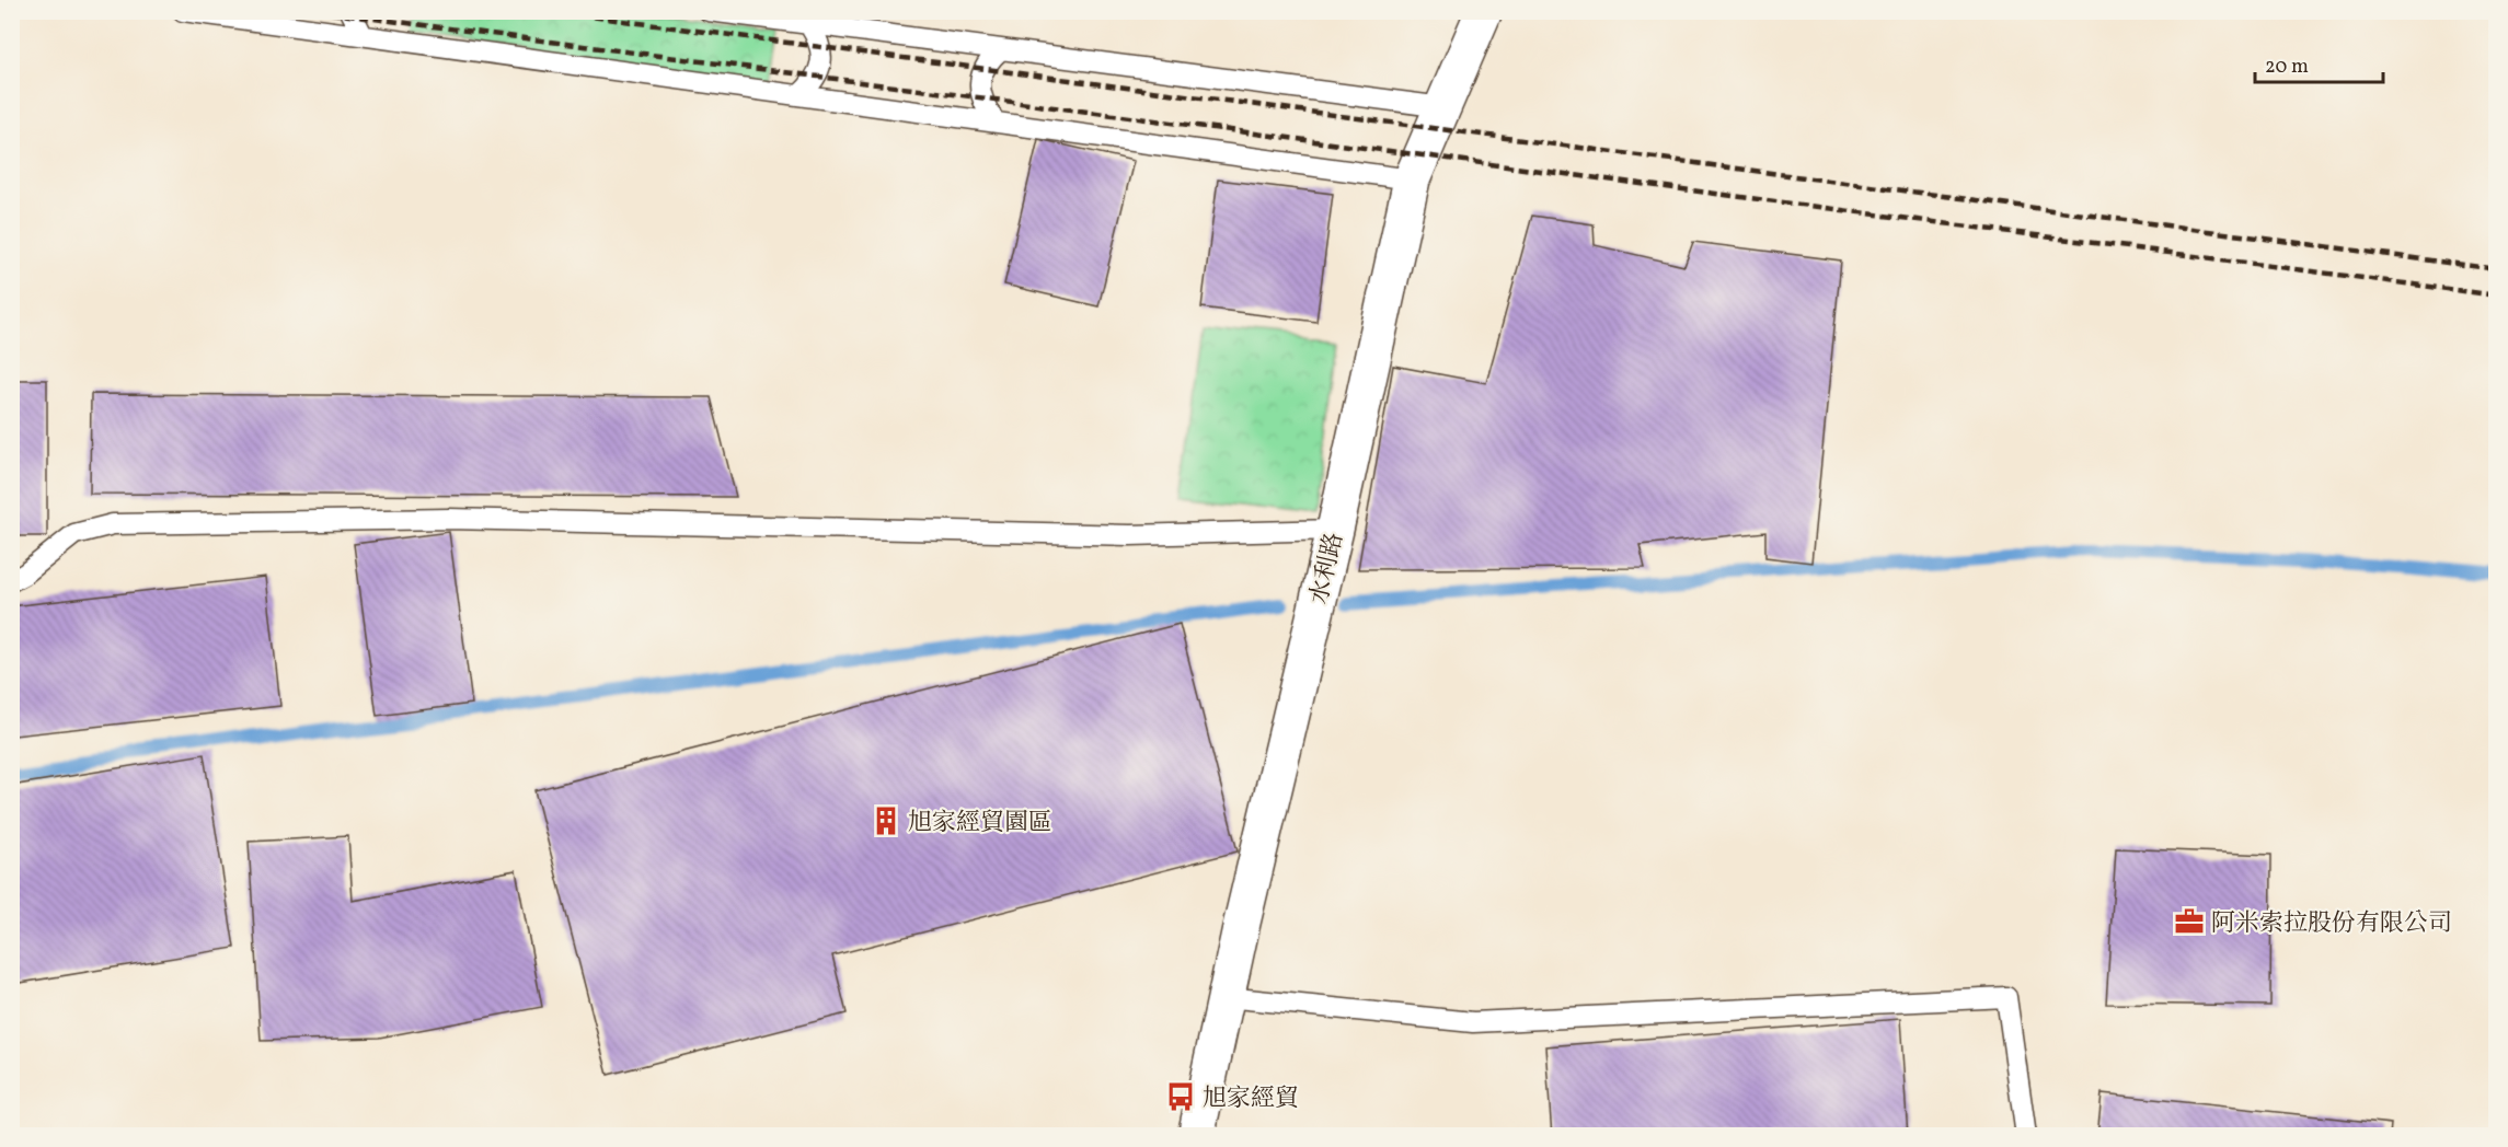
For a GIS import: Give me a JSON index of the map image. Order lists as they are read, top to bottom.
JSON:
{
  "streets": {
    "street": ["水利路"]
  },
  "places": {
    "building": ["旭家經貿園區"],
    "office": ["阿米索拉股份有限公司"],
    "bus stop": ["旭家經貿"]
  },
  "scale_bar": "20 m"
}
